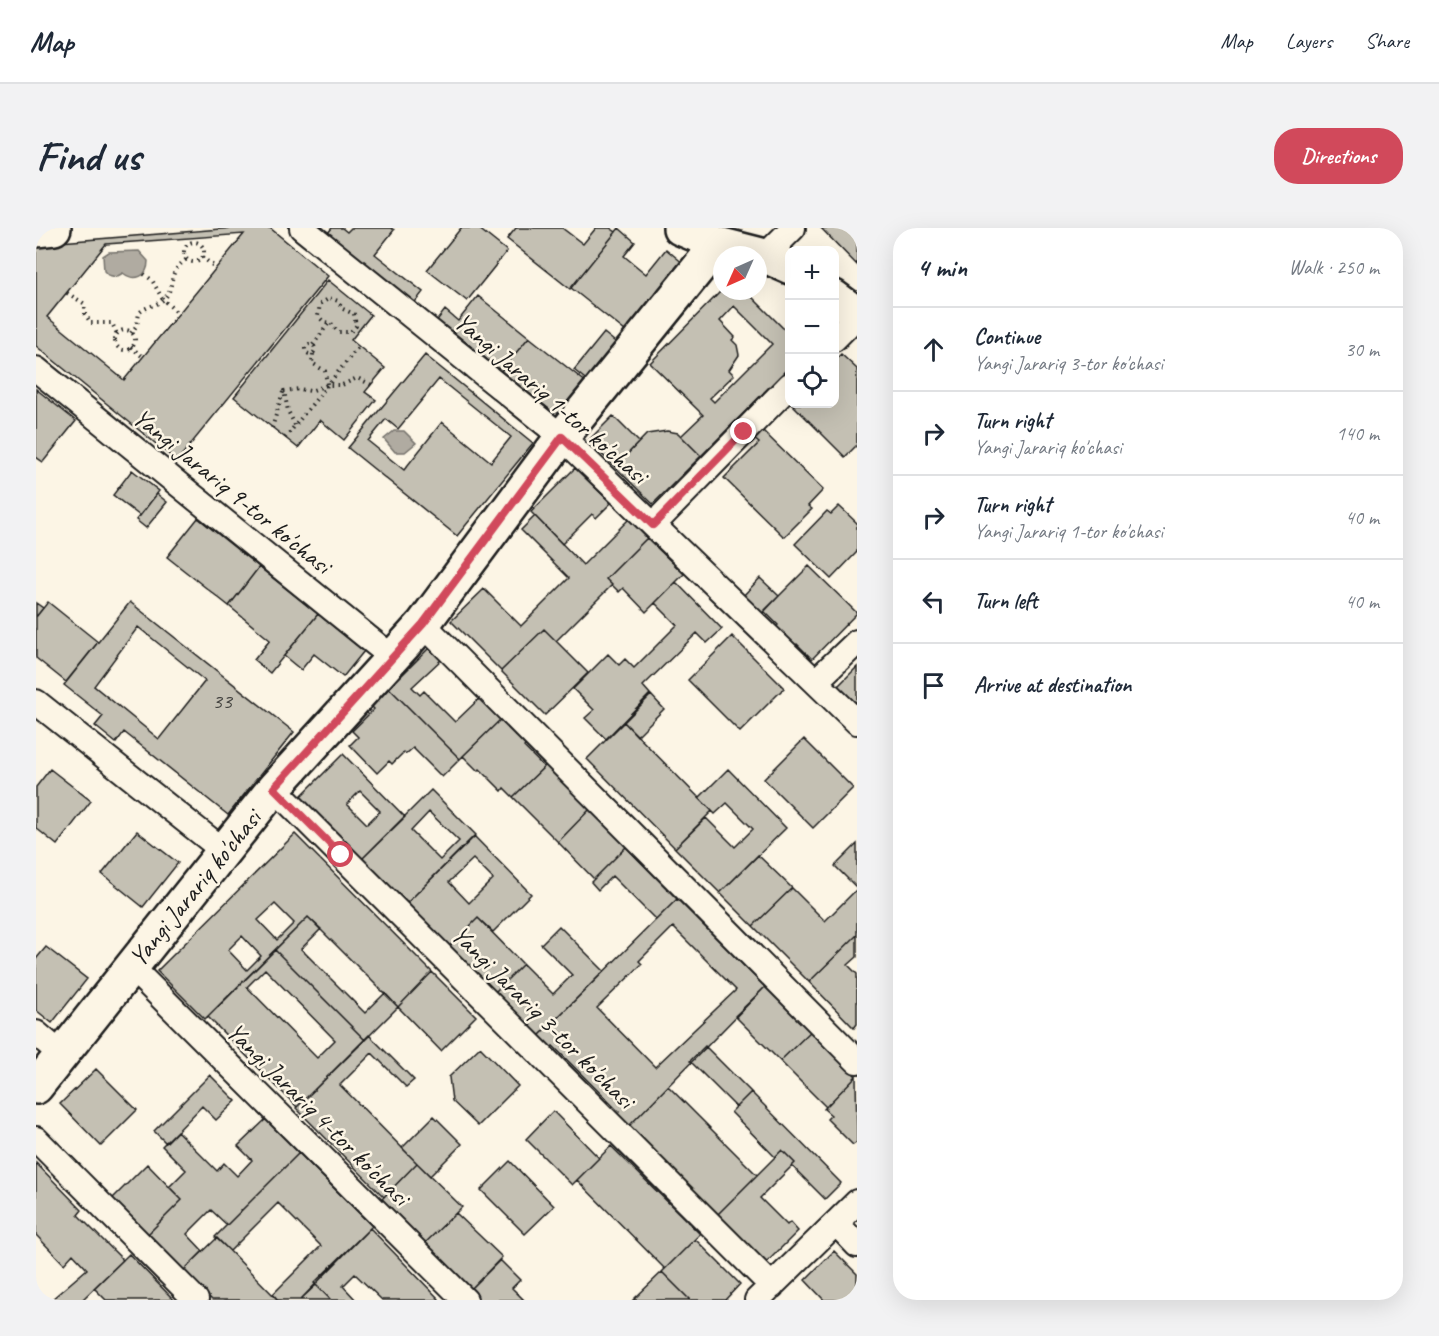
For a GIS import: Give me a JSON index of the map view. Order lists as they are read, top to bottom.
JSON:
{
  "streets": {
    "street": [
      "Yangi Jarariq 1-tor ko'chasi",
      "Yangi Jarariq 9-tor ko'chasi",
      "Yangi Jarariq ko'chasi",
      "Yangi Jarariq 3-tor ko'chasi",
      "Yangi Jarariq 4-tor ko'chasi"
    ]
  },
  "crossings": [
    ["Yangi Jarariq 1-tor ko'chasi", "Yangi Jarariq ko'chasi"],
    ["Yangi Jarariq 9-tor ko'chasi", "Yangi Jarariq ko'chasi"],
    ["Yangi Jarariq ko'chasi", "Yangi Jarariq 3-tor ko'chasi"],
    ["Yangi Jarariq ko'chasi", "Yangi Jarariq 4-tor ko'chasi"]
  ],
  "house_numbers": ["33"],
  "north": "bottom left",
  "page": {
    "header": "Map",
    "nav": ["Map", "Layers", "Share"],
    "buttons": "Directions",
    "title": "Find us",
    "heading": ["4 min", "Walk · 250 m"],
    "map_buttons": ["+", "−"],
    "list": [
      ["Continue", "Yangi Jarariq 3-tor ko'chasi", "30 m"],
      ["Turn right", "Yangi Jarariq ko'chasi", "140 m"],
      ["Turn right", "Yangi Jarariq 1-tor ko'chasi", "40 m"],
      ["Turn left", "40 m"],
      "Arrive at destination"
    ]
  }
}
